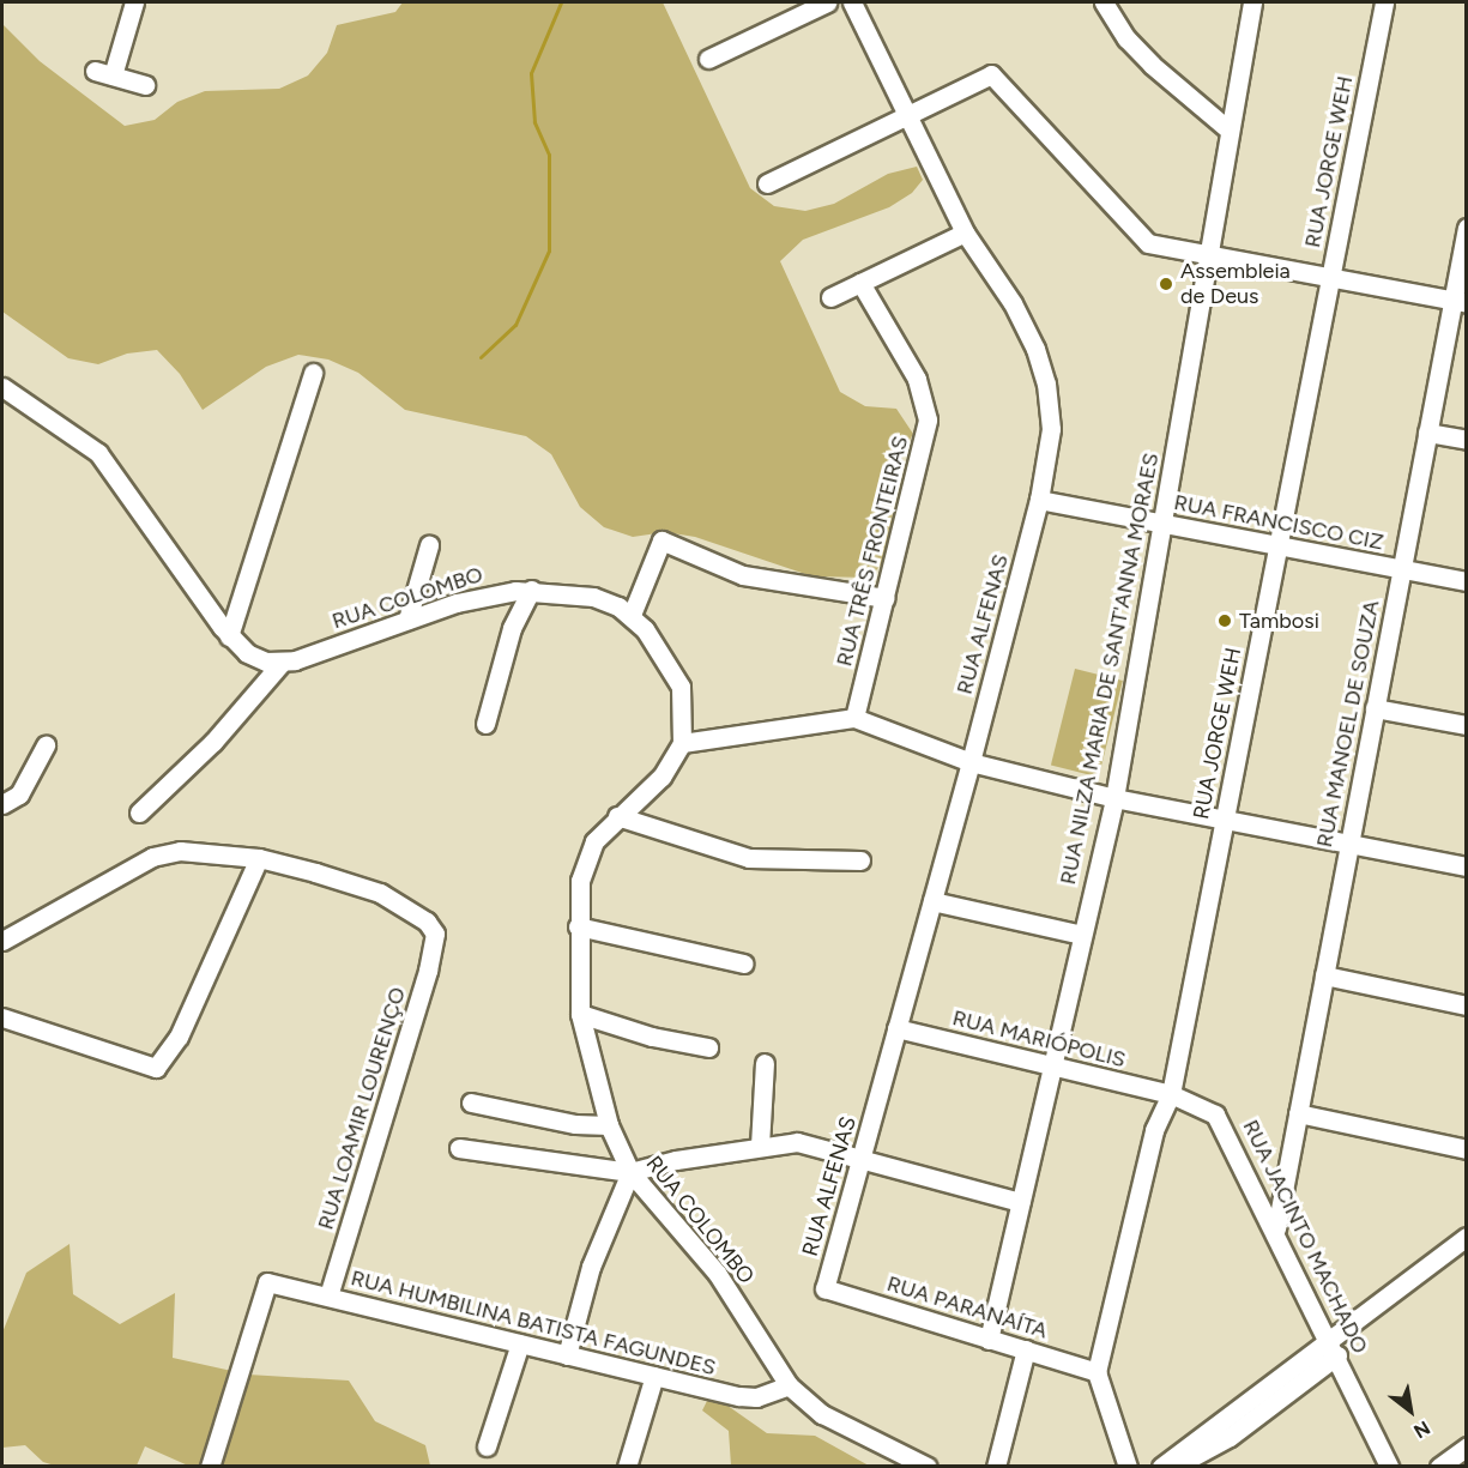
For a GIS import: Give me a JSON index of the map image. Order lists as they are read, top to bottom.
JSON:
{
  "streets": {
    "street": [
      "RUA JORGE WEH",
      "RUA FRANCISCO CIZ",
      "RUA TRÊS FRONTEIRAS",
      "RUA COLOMBO",
      "RUA ALFENAS",
      "RUA NILZA MARIA DE SANT'ANNA MORAES",
      "RUA MANOEL DE SOUZA",
      "RUA MARIÓPOLIS",
      "RUA LOAMIR LOURENÇO",
      "RUA JACINTO MACHADO",
      "RUA PARANAÍTA",
      "RUA HUMBILINA BATISTA FAGUNDES"
    ]
  },
  "crossings": [
    ["RUA JORGE WEH", "RUA FRANCISCO CIZ"],
    ["RUA JORGE WEH", "RUA MARIÓPOLIS"],
    ["RUA JORGE WEH", "RUA JACINTO MACHADO"],
    ["RUA JORGE WEH", "RUA PARANAÍTA"],
    ["RUA FRANCISCO CIZ", "RUA ALFENAS"],
    ["RUA FRANCISCO CIZ", "RUA NILZA MARIA DE SANT'ANNA MORAES"],
    ["RUA FRANCISCO CIZ", "RUA MANOEL DE SOUZA"],
    ["RUA COLOMBO", "RUA HUMBILINA BATISTA FAGUNDES"],
    ["RUA ALFENAS", "RUA MARIÓPOLIS"],
    ["RUA ALFENAS", "RUA PARANAÍTA"],
    ["RUA NILZA MARIA DE SANT'ANNA MORAES", "RUA MARIÓPOLIS"],
    ["RUA NILZA MARIA DE SANT'ANNA MORAES", "RUA PARANAÍTA"],
    ["RUA MANOEL DE SOUZA", "RUA JACINTO MACHADO"],
    ["RUA MARIÓPOLIS", "RUA JACINTO MACHADO"],
    ["RUA LOAMIR LOURENÇO", "RUA HUMBILINA BATISTA FAGUNDES"]
  ],
  "places": ["Assembleia de Deus", "Tambosi"],
  "north": "bottom right"
}
